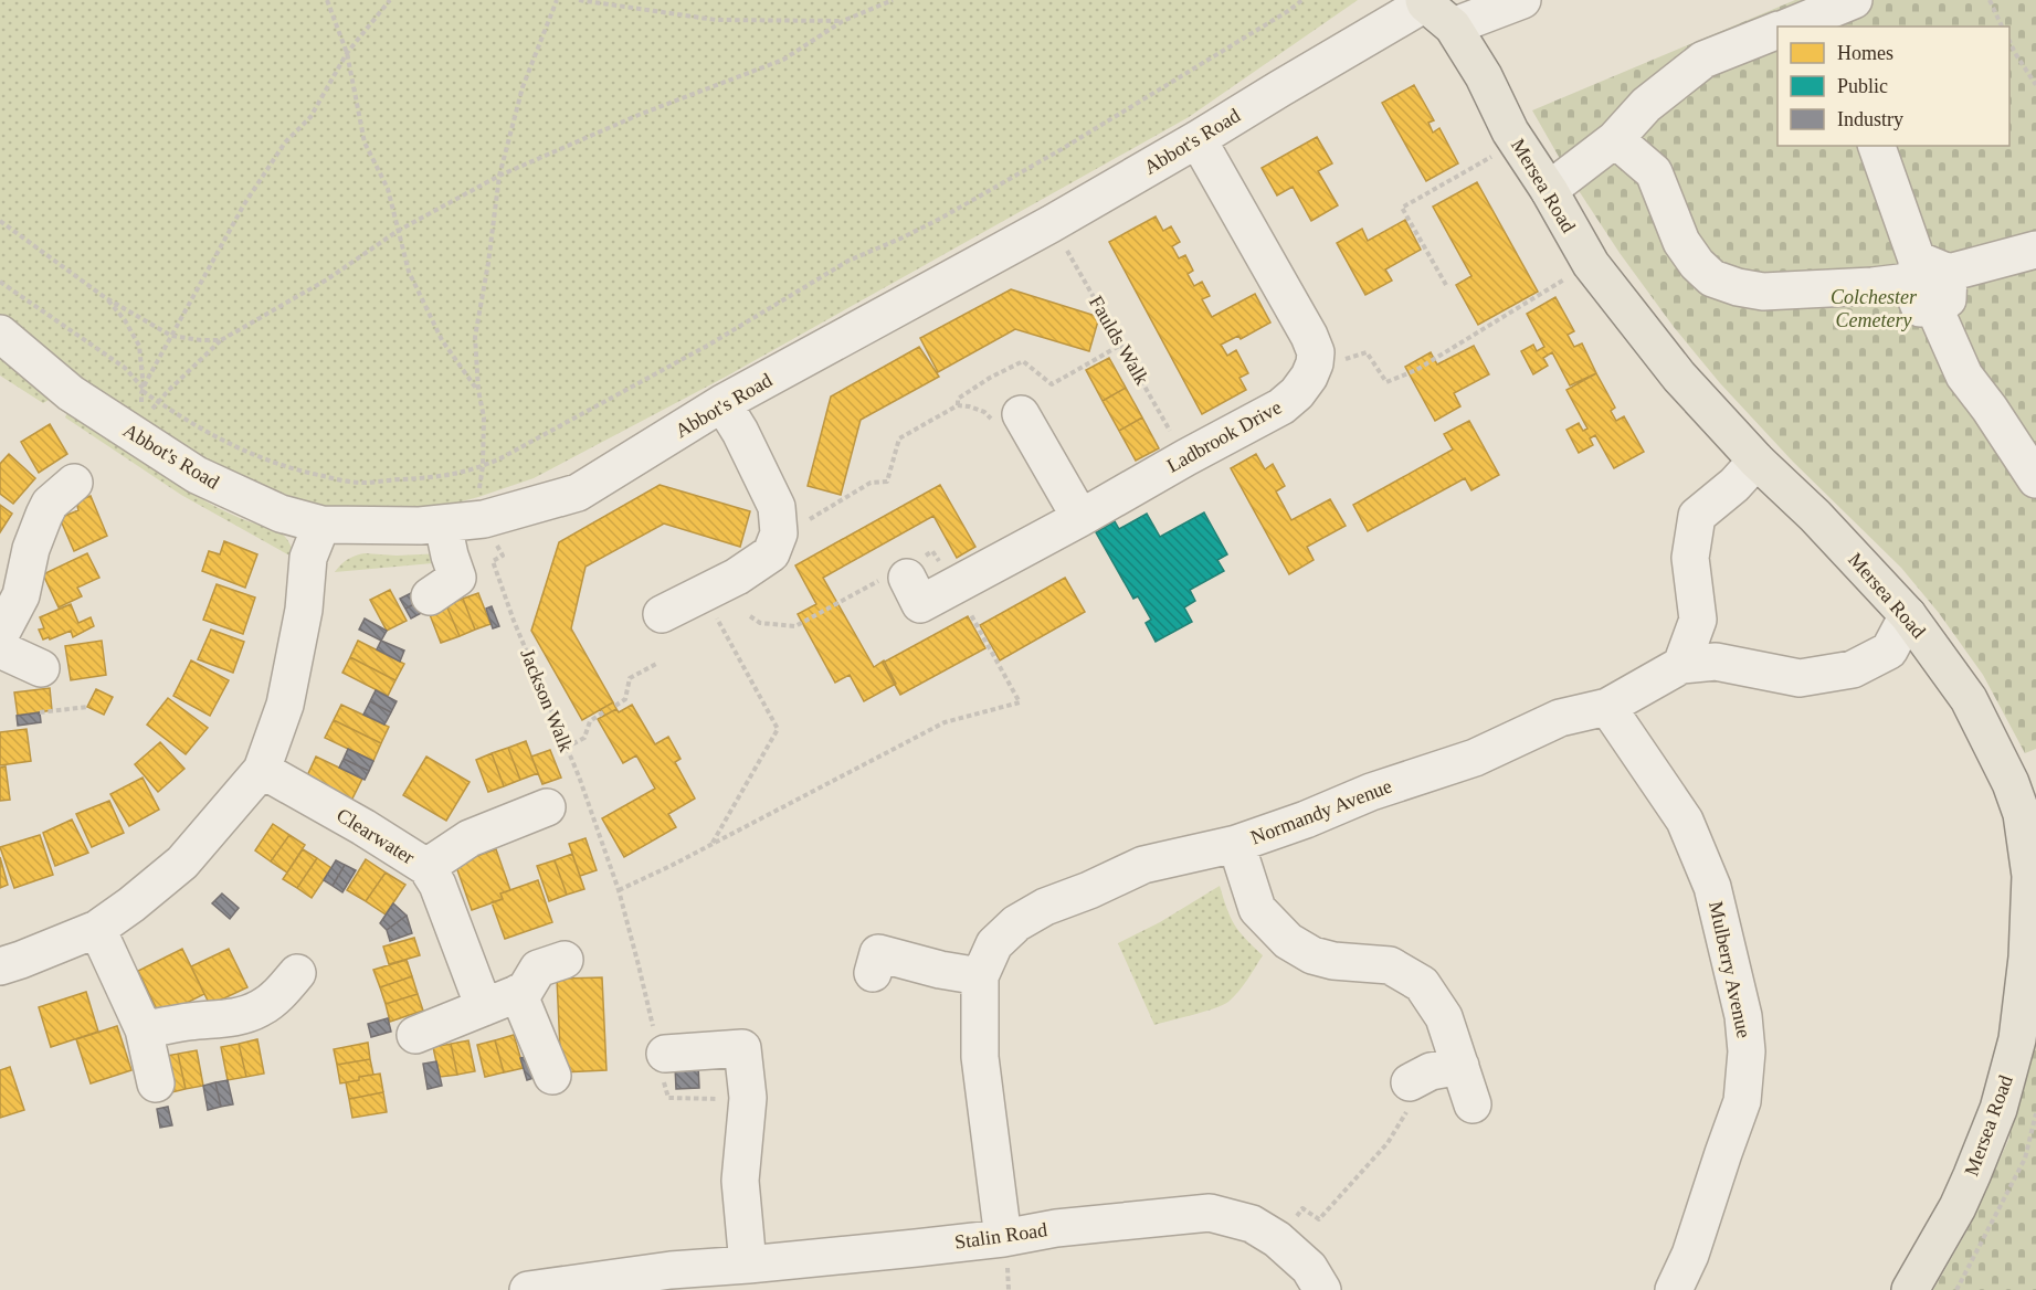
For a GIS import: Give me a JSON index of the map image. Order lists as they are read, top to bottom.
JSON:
{
  "streets": {
    "main road": ["Mersea Road"],
    "street": [
      "Abbot's Road",
      "Ladbrook Drive",
      "Normandy Avenue",
      "Clearwater",
      "Mulberry Avenue",
      "Stalin Road"
    ],
    "path": ["Faulds Walk", "Jackson Walk"]
  },
  "crossings": [
    ["Abbot's Road", "Mersea Road"],
    ["Abbot's Road", "Faulds Walk"],
    ["Abbot's Road", "Jackson Walk"],
    ["Mersea Road", "Normandy Avenue"],
    ["Faulds Walk", "Ladbrook Drive"],
    ["Normandy Avenue", "Mulberry Avenue"],
    ["Normandy Avenue", "Stalin Road"]
  ],
  "parks": ["Colchester Cemetery"],
  "legend": ["Homes", "Public", "Industry"]
}
